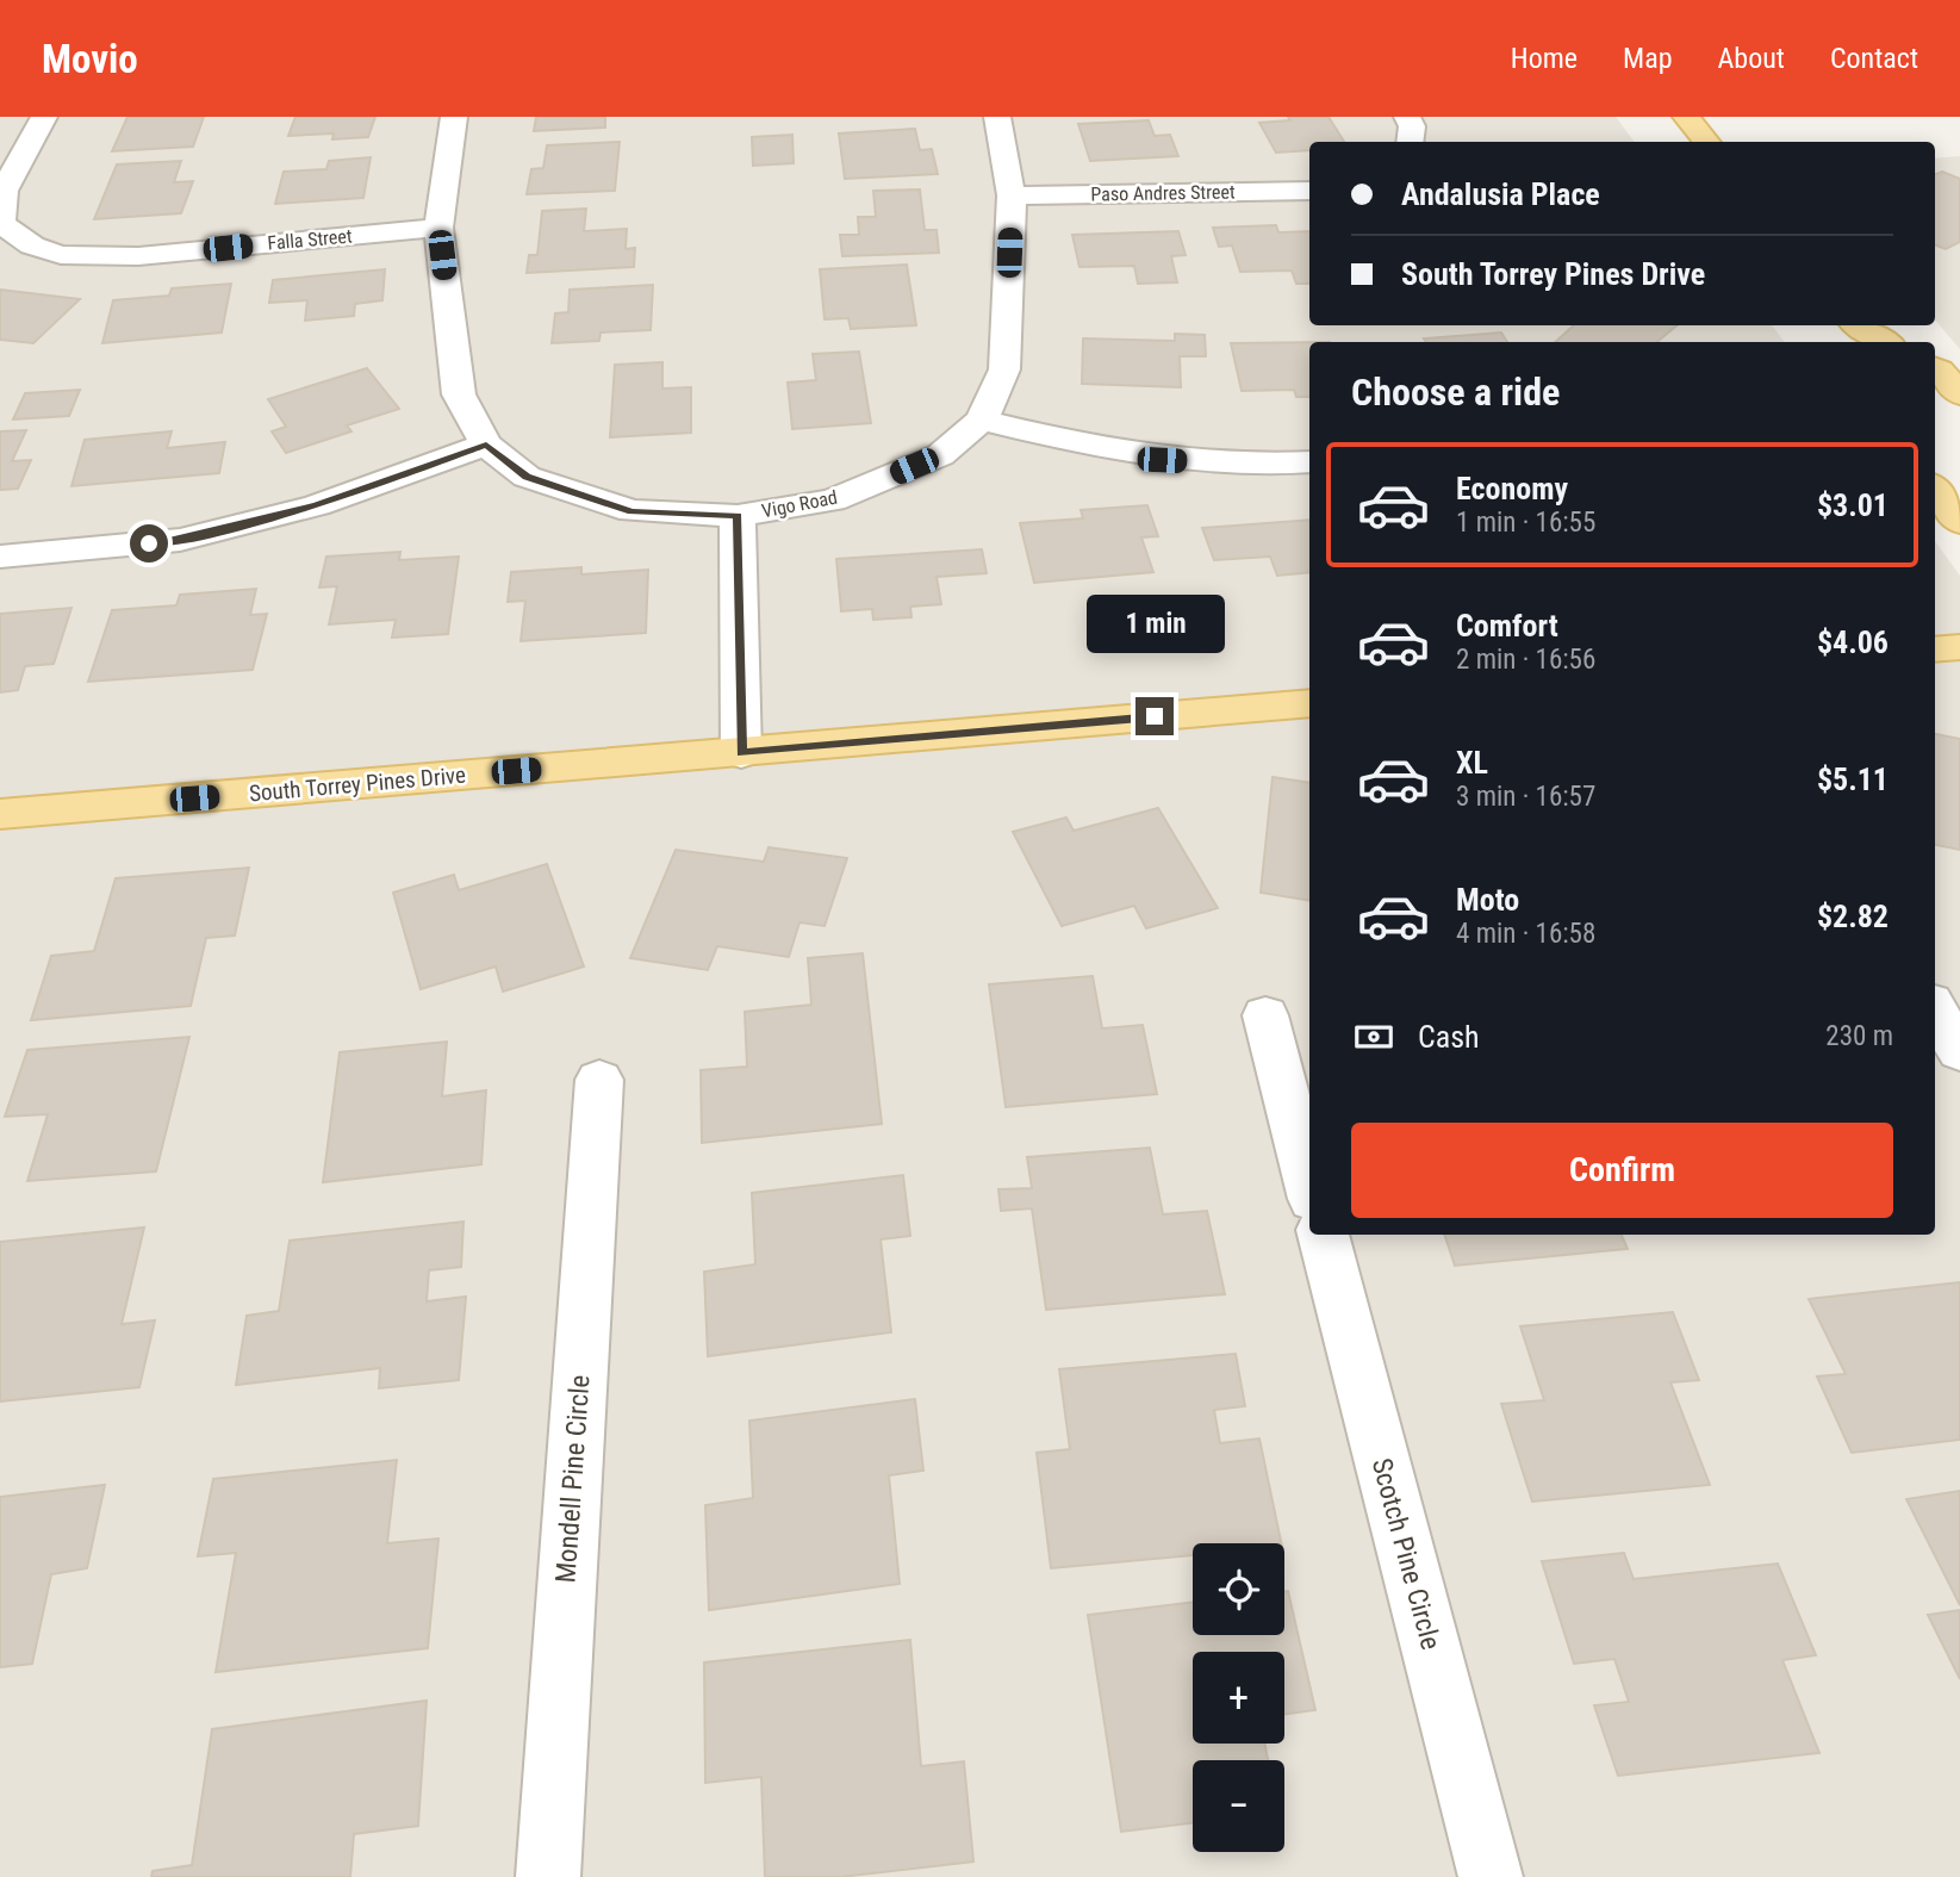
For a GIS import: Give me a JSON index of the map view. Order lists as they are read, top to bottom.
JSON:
{
  "streets": {
    "main road": ["South Torrey Pines Drive"],
    "street": [
      "Paso Andres Street",
      "Falla Street",
      "Vigo Road",
      "Mondell Pine Circle",
      "Scotch Pine Circle"
    ]
  },
  "crossings": [
    ["Paso Andres Street", "Vigo Road"]
  ],
  "page": {
    "header": "Movio",
    "nav": [
      "Home",
      "Map",
      "About",
      "Contact"
    ],
    "banner": ["Andalusia Place", "South Torrey Pines Drive"],
    "heading": "Choose a ride",
    "list": [
      {
        "name": "Economy",
        "note": "1 min · 16:55",
        "value": "$3.01"
      },
      {
        "name": "Comfort",
        "note": "2 min · 16:56",
        "value": "$4.06"
      },
      {
        "name": "XL",
        "note": "3 min · 16:57",
        "value": "$5.11"
      },
      {
        "name": "Moto",
        "note": "4 min · 16:58",
        "value": "$2.82"
      }
    ],
    "bubble": "1 min",
    "pay": ["Cash", "230 m"],
    "buttons": "Confirm",
    "map_buttons": ["+", "−"]
  }
}
